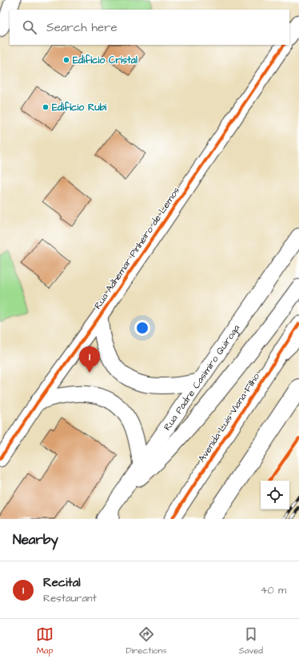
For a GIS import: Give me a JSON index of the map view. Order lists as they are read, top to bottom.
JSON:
{
  "streets": {
    "street": ["Rua Adhemar Pinheiro de Lemos", "Rua Padre Casimiro Quiroga", "Avenida Luís Viana Filho"]
  },
  "places": ["Edifício Cristal", "Edifício Rubi"],
  "page": {
    "search": "Search here",
    "pins": "1",
    "heading": "Nearby",
    "list": [
      {
        "mark": "1",
        "name": "Recital",
        "note": "Restaurant",
        "value": "40 m"
      }
    ],
    "nav": ["Map", "Directions", "Saved"]
  }
}
